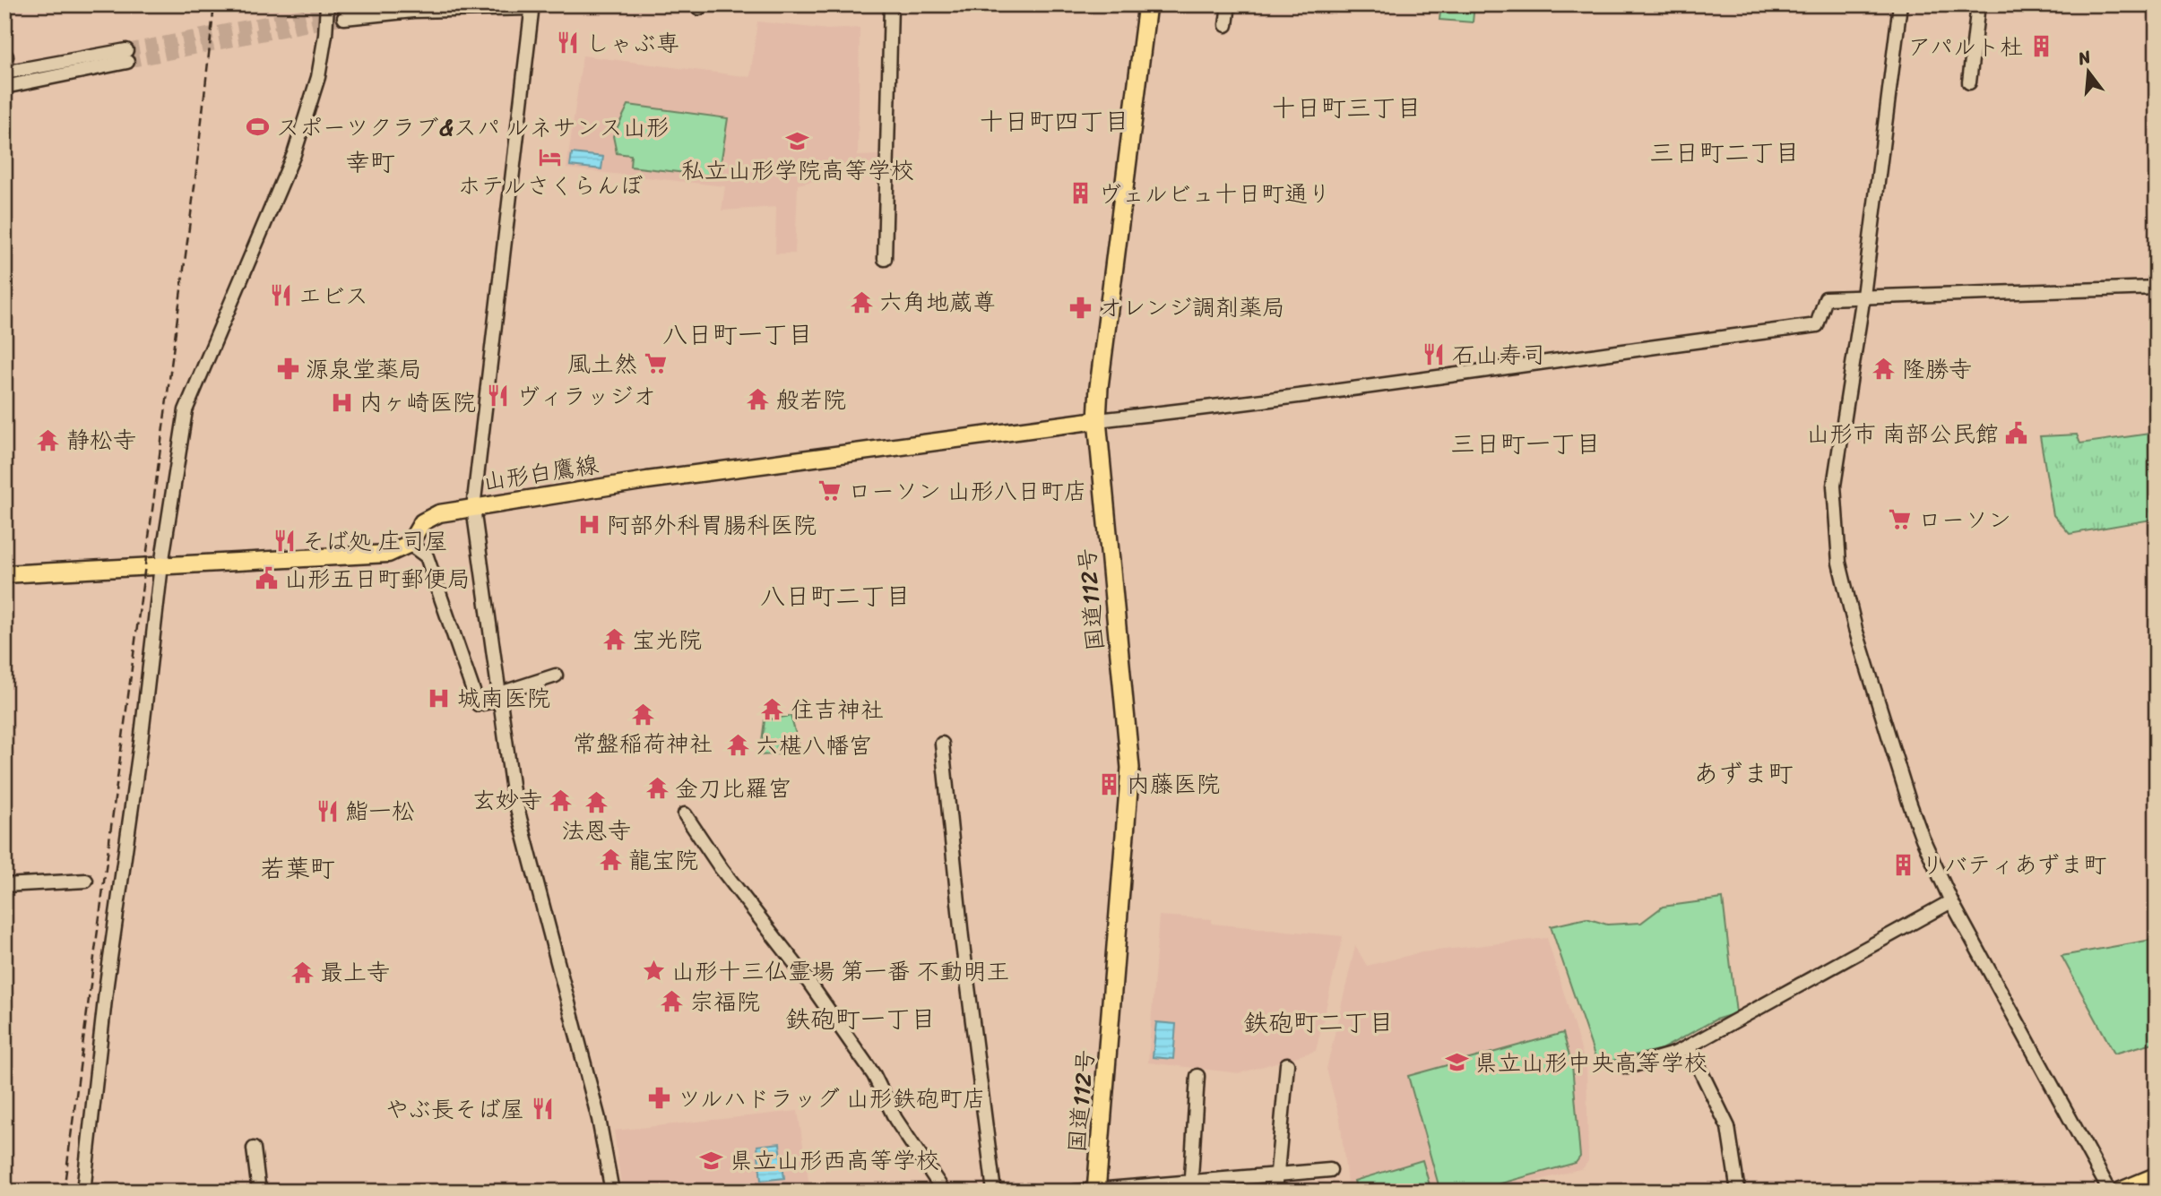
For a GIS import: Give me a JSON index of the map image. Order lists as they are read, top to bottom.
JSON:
{
  "streets": {
    "highway": ["国道112号"],
    "main road": ["山形白鷹線"]
  },
  "crossings": [
    ["山形白鷹線", "国道112号"]
  ],
  "districts": [
    "十日町三丁目",
    "十日町四丁目",
    "三日町二丁目",
    "幸町",
    "八日町一丁目",
    "三日町一丁目",
    "八日町二丁目",
    "あずま町",
    "若葉町",
    "鉄砲町一丁目",
    "鉄砲町二丁目"
  ],
  "places": {
    "restaurant": [
      "しゃぶ専",
      "エビス",
      "石山寿司",
      "ヴィラッジオ",
      "そば処 庄司屋",
      "鮨一松",
      "やぶ長そば屋"
    ],
    "building": [
      "アパルト杜",
      "ヴェルビュ十日町通り",
      "内藤医院",
      "リバティあずま町"
    ],
    "sports": ["スポーツクラブ&スパ ルネサンス山形"],
    "school or university": ["私立山形学院高等学校", "県立山形中央高等学校", "県立山形西高等学校"],
    "hotel": ["ホテルさくらんぼ"],
    "temple": [
      "六角地蔵尊",
      "隆勝寺",
      "般若院",
      "静松寺",
      "宝光院",
      "住吉神社",
      "常盤稲荷神社",
      "六椹八幡宮",
      "金刀比羅宮",
      "玄妙寺",
      "法恩寺",
      "龍宝院",
      "最上寺",
      "宗福院"
    ],
    "pharmacy": ["オレンジ調剤薬局", "源泉堂薬局", "ツルハドラッグ 山形鉄砲町店"],
    "supermarket": ["風土然", "ローソン 山形八日町店", "ローソン"],
    "hospital": ["内ヶ崎医院", "阿部外科胃腸科医院", "城南医院"],
    "public building": ["山形市 南部公民館", "山形五日町郵便局"],
    "place": ["山形十三仏霊場 第一番 不動明王"]
  },
  "north": "top"
}
